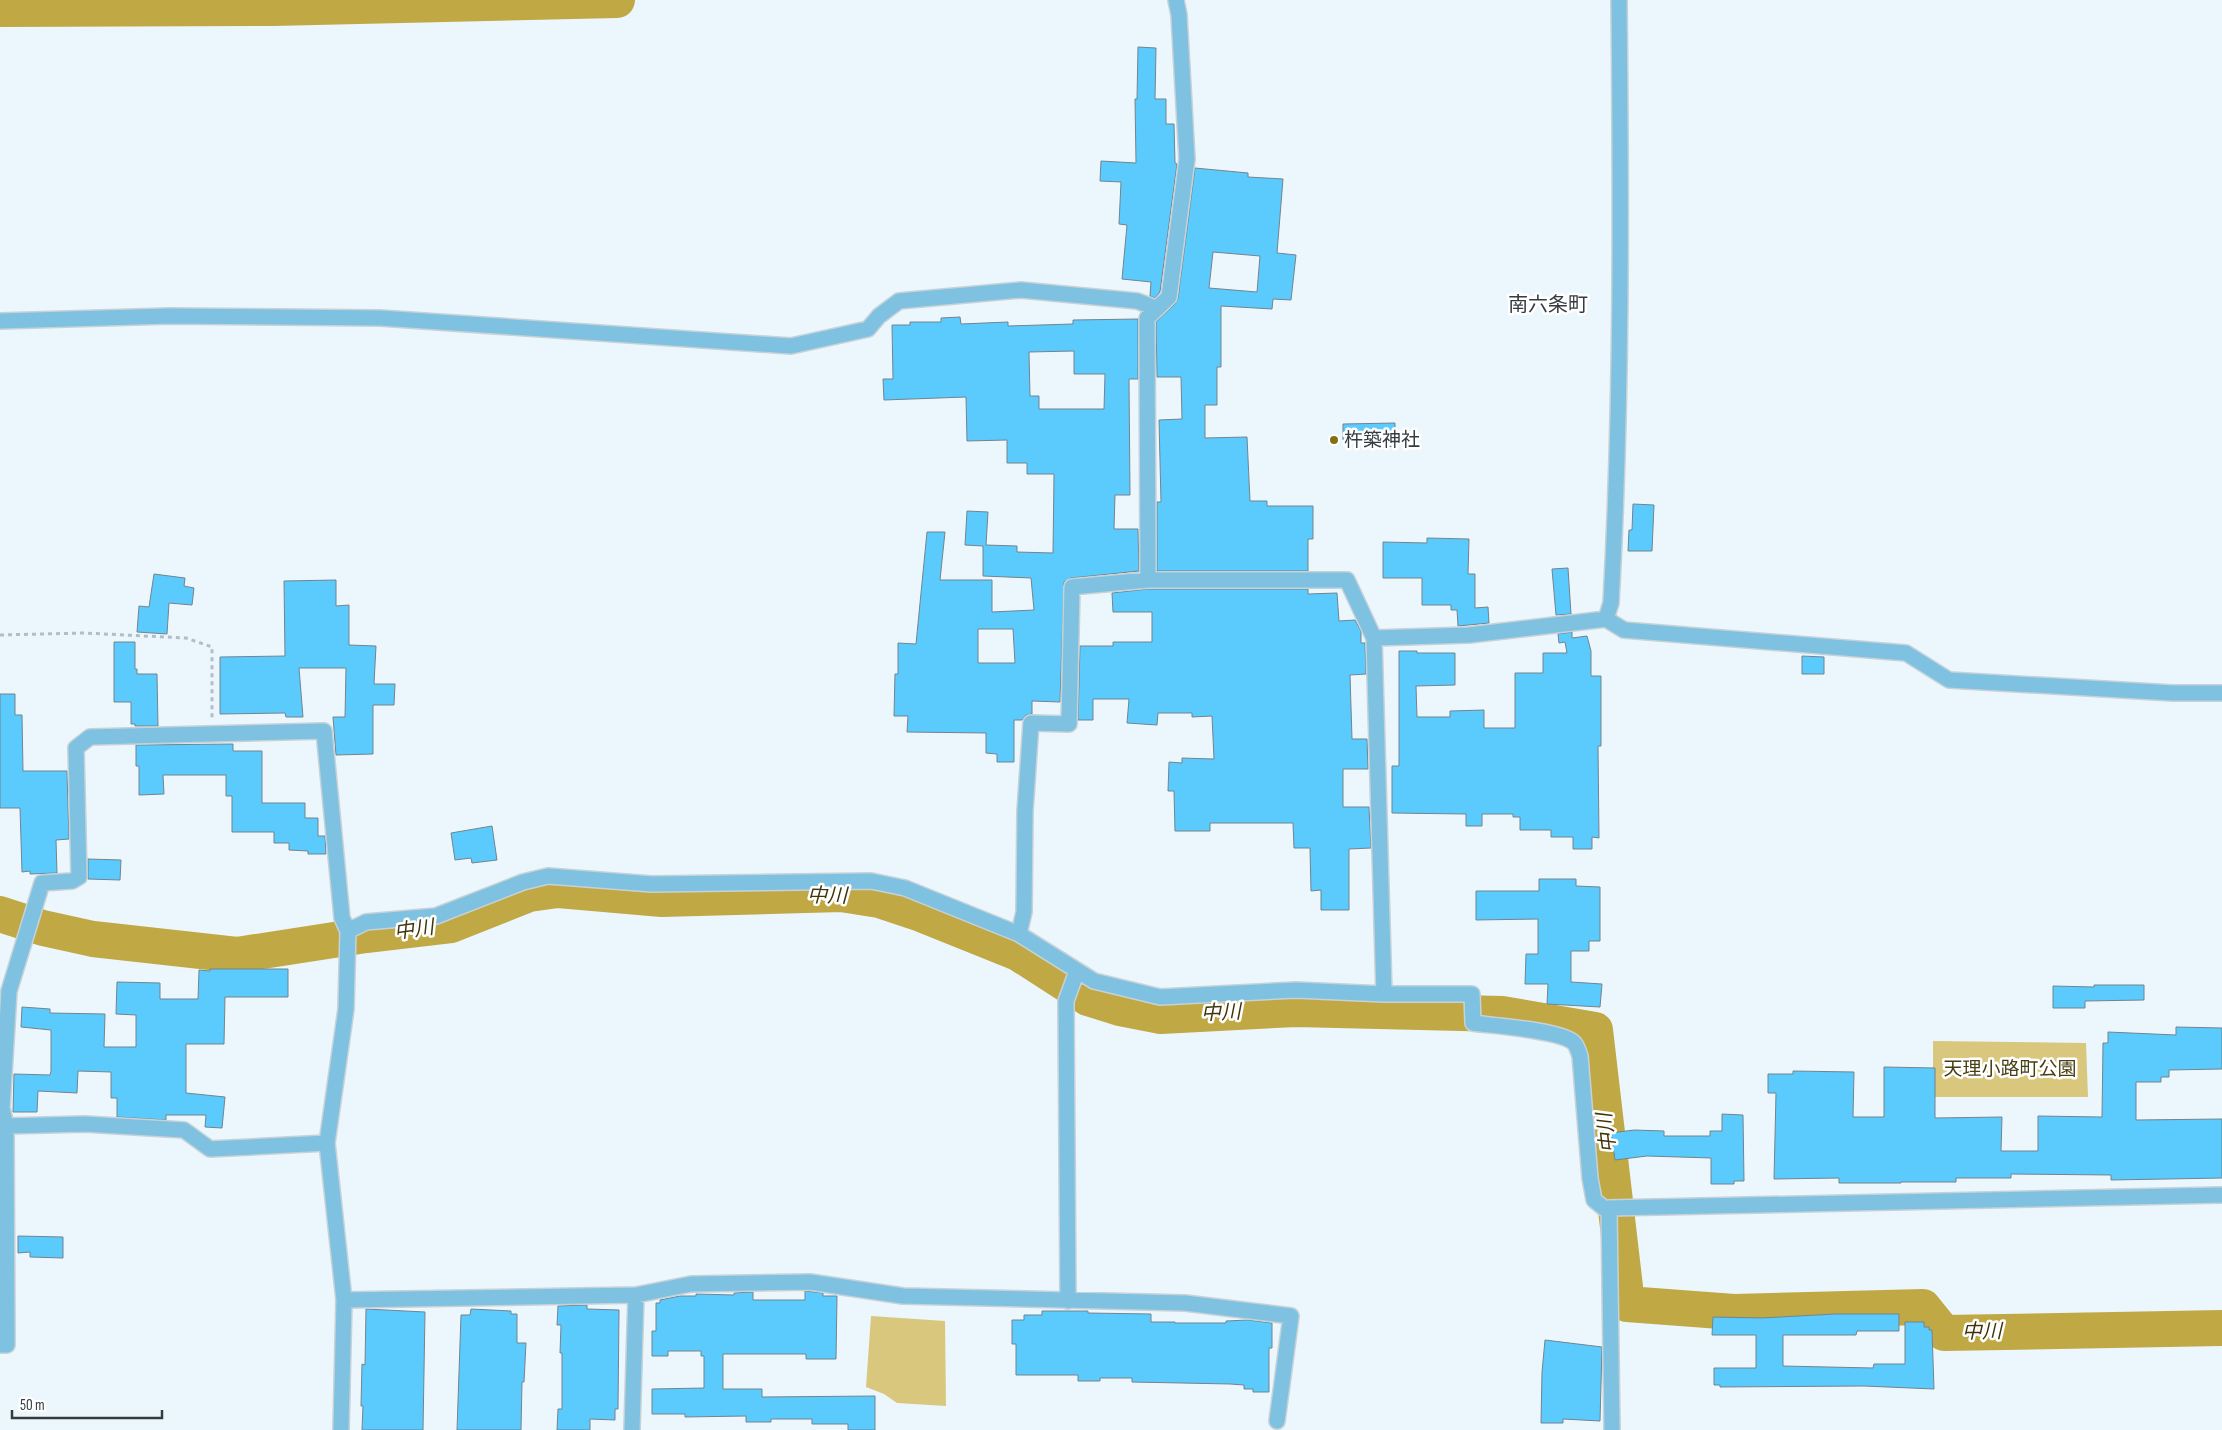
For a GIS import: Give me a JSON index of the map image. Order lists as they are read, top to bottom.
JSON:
{
  "districts": ["南六条町"],
  "water": ["中川"],
  "parks": ["天理小路町公園"],
  "places": ["杵築神社"],
  "scale_bar": "50 m"
}
